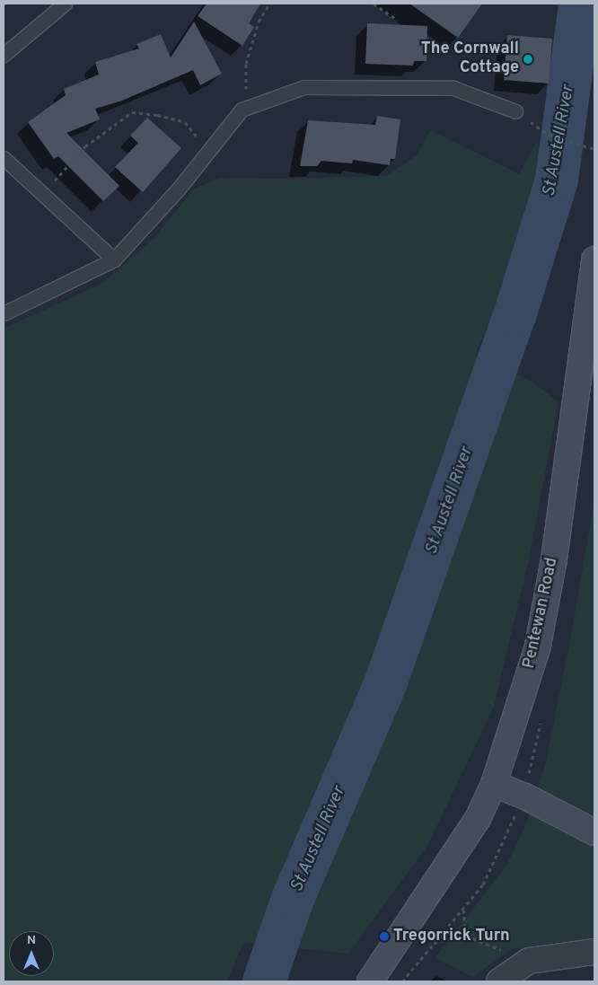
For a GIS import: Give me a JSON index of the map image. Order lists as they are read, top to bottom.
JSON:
{
  "streets": {
    "main road": ["Pentewan Road"]
  },
  "water": ["St Austell River"],
  "places": ["The Cornwall Cottage", "Tregorrick Turn"],
  "north": "top"
}
